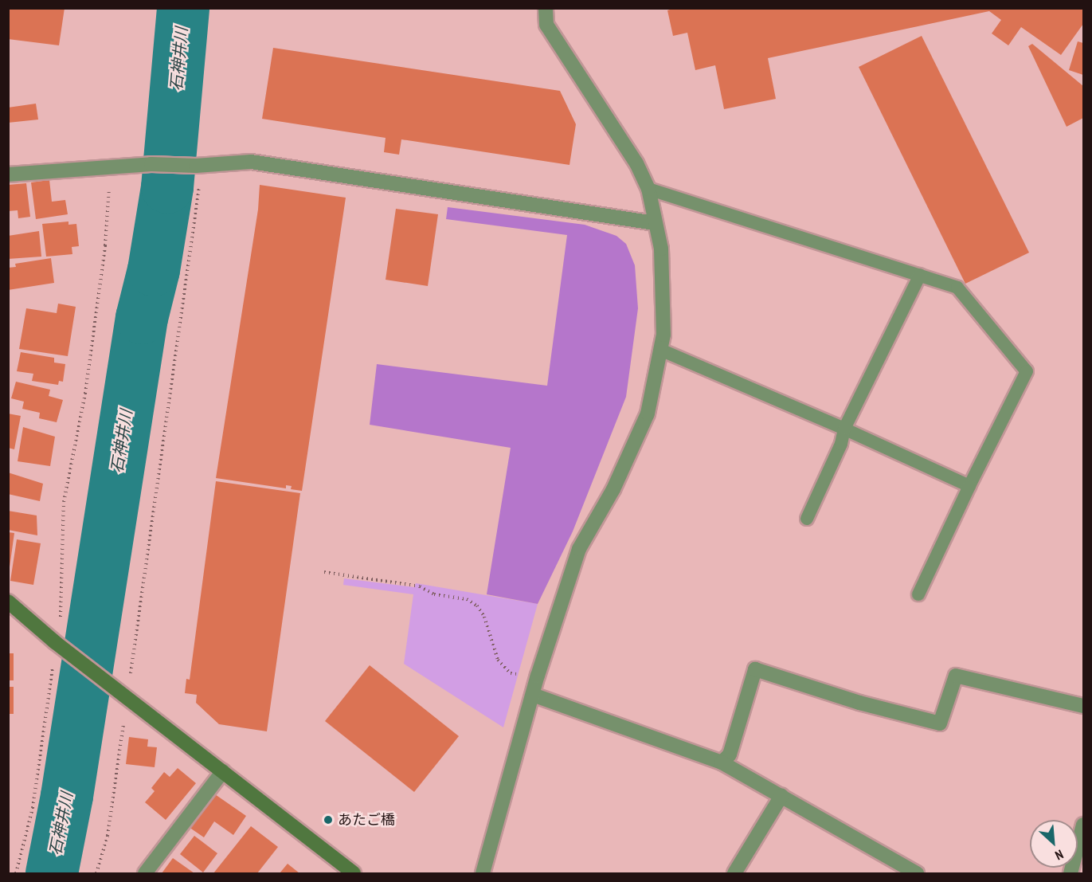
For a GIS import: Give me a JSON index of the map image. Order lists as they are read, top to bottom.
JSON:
{
  "water": ["石神井川"],
  "places": ["あたご橋"],
  "north": "bottom right"
}
